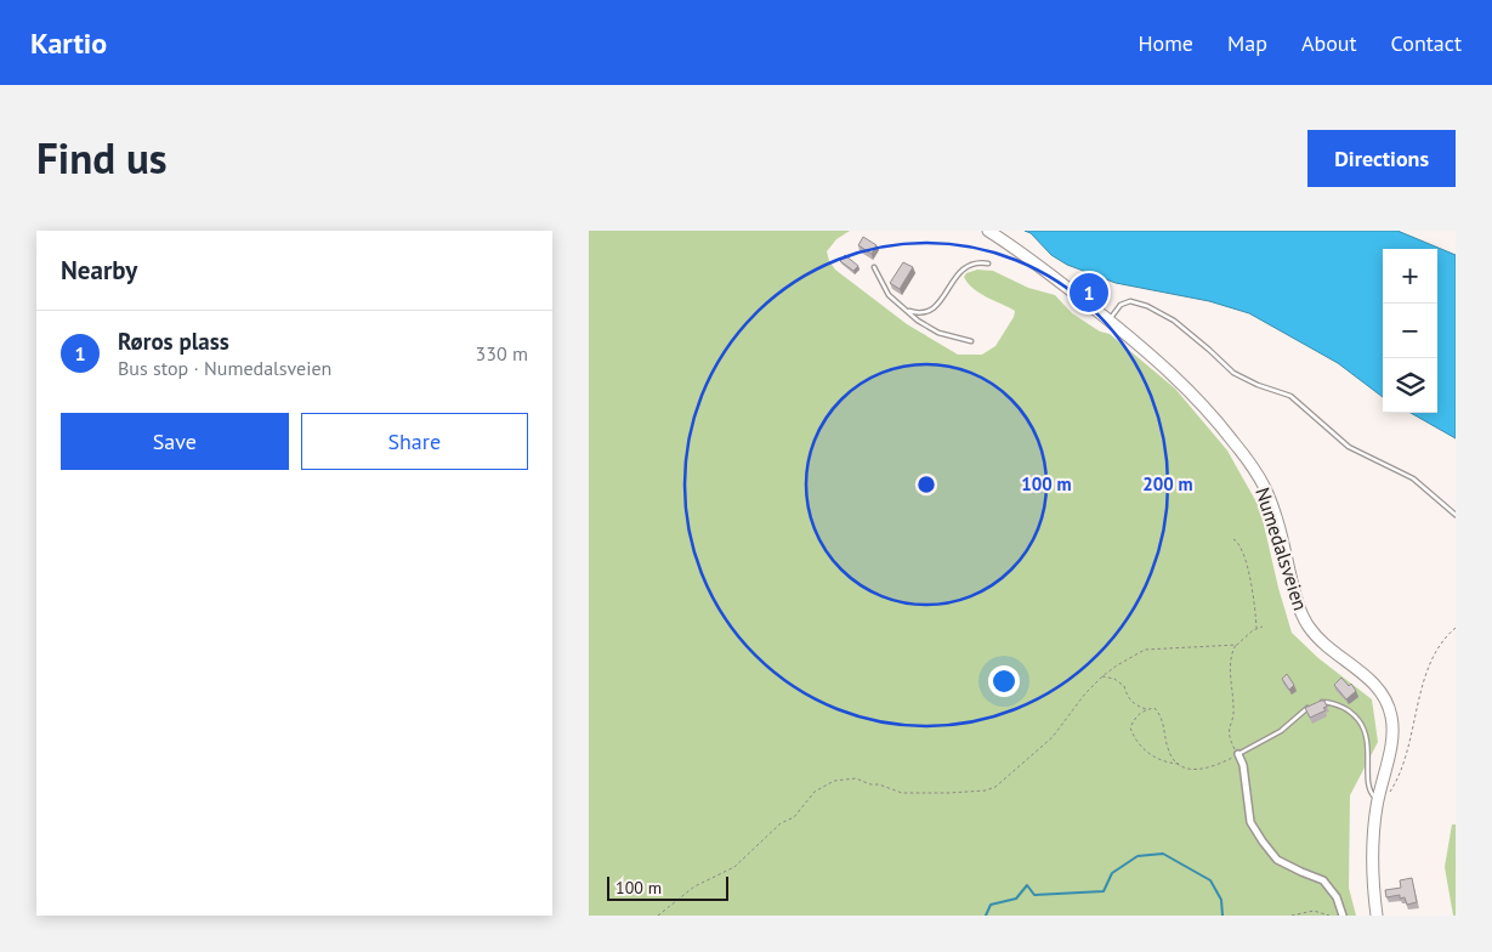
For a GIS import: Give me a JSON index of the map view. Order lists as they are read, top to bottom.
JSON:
{
  "streets": {
    "main road": ["Numedalsveien"]
  },
  "scale_bar": "100 m",
  "page": {
    "header": "Kartio",
    "nav": [
      "Home",
      "Map",
      "About",
      "Contact"
    ],
    "title": "Find us",
    "buttons": [
      "Directions",
      ["Save", "Share"]
    ],
    "heading": "Nearby",
    "map_buttons": ["+", "−"],
    "pins": "1",
    "list": [
      {
        "mark": "1",
        "name": "Røros plass",
        "note": "Bus stop · Numedalsveien",
        "value": "330 m"
      }
    ],
    "scale": "100 m"
  },
  "rings": ["100 m", "200 m"]
}
